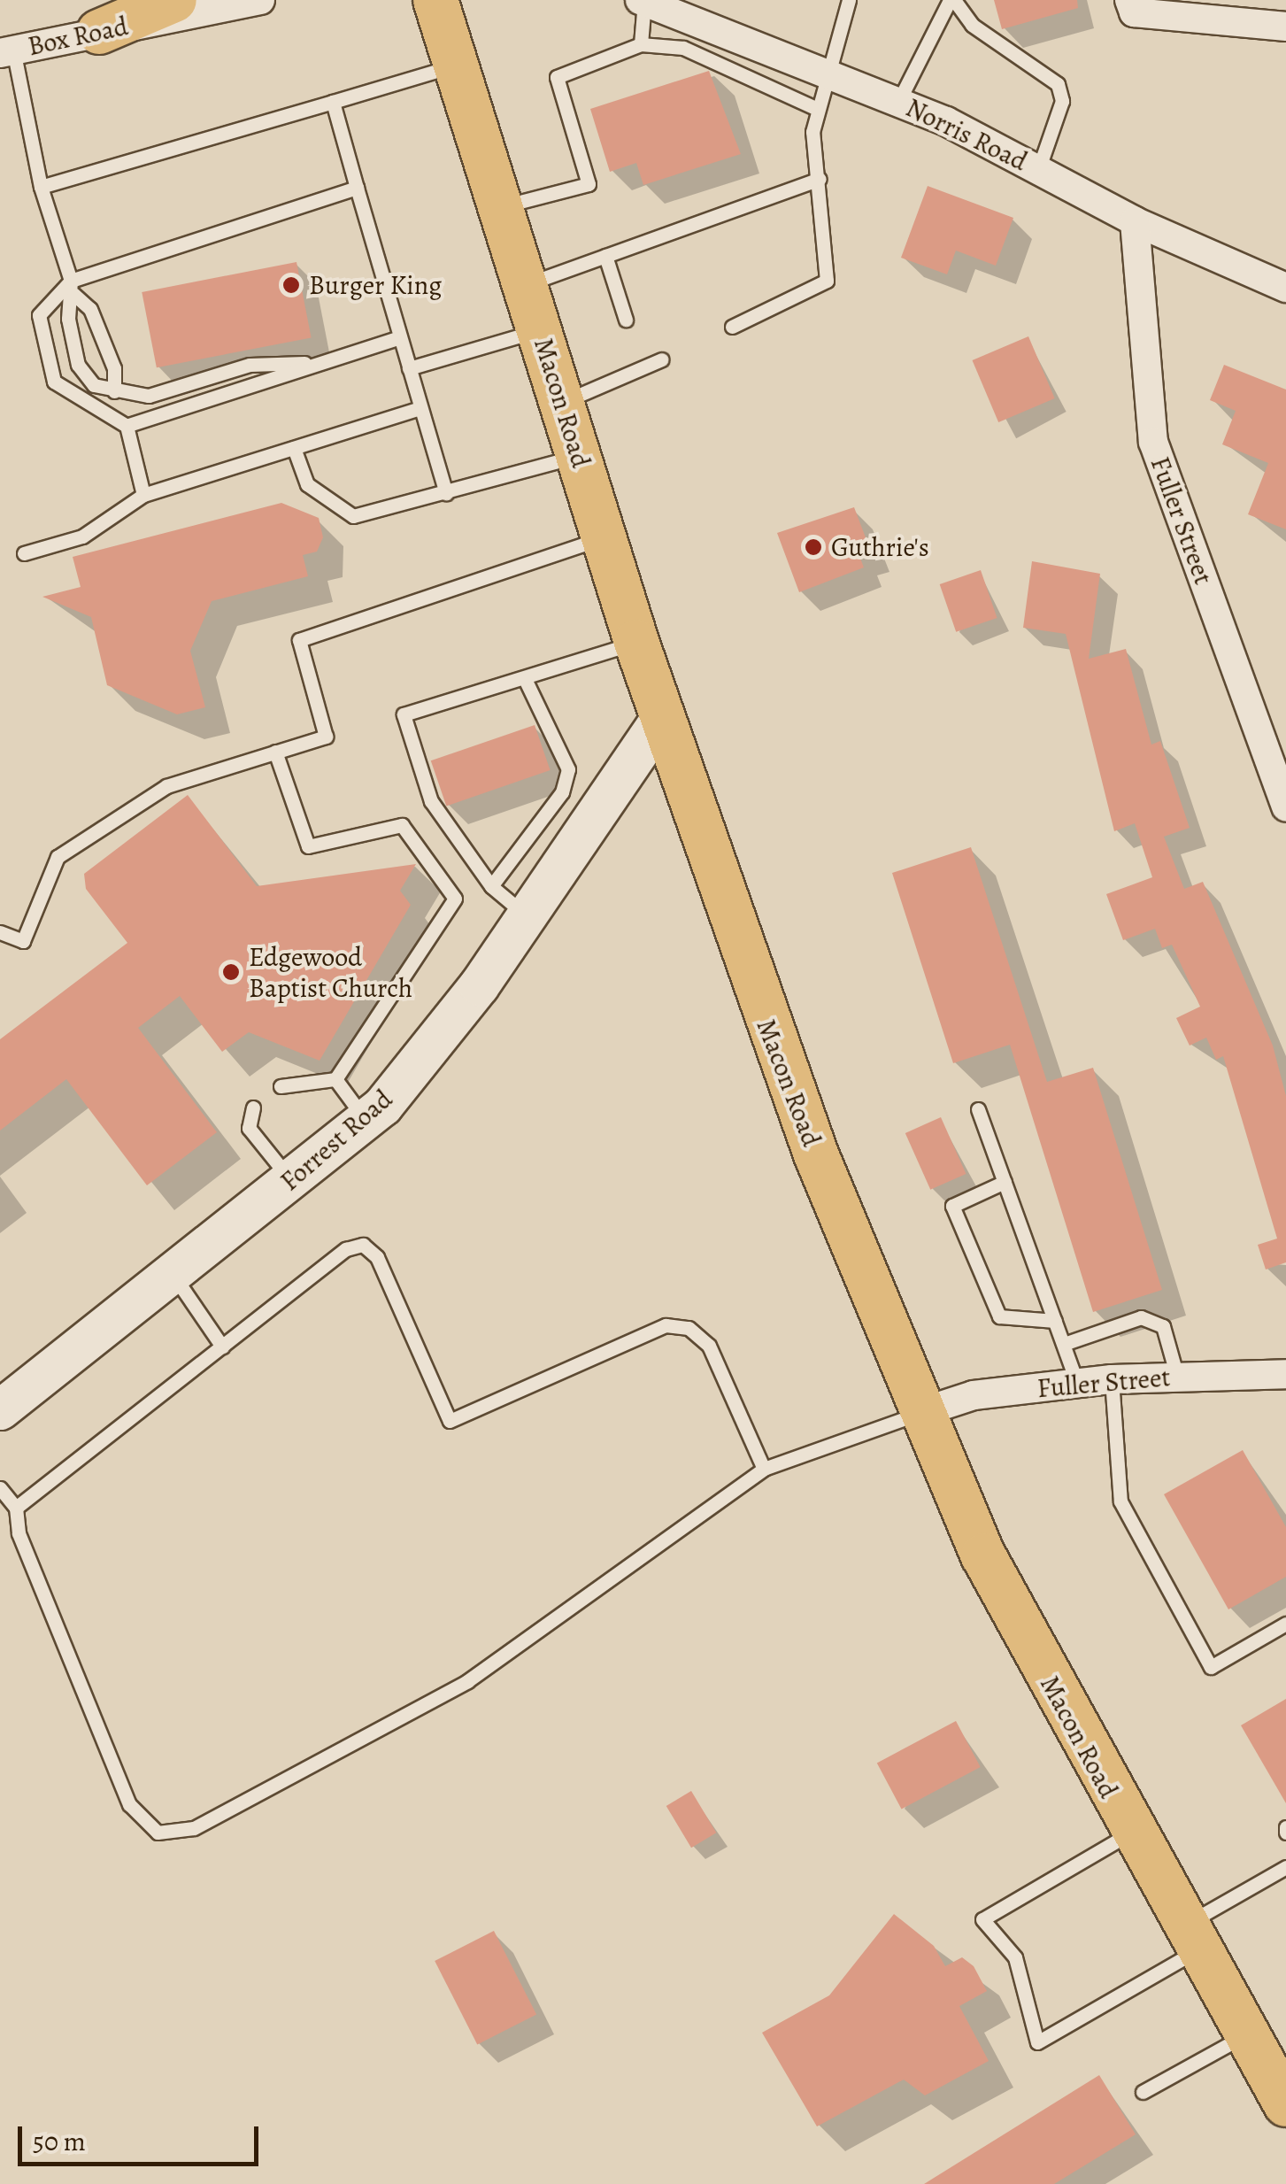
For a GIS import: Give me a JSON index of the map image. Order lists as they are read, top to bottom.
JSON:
{
  "streets": {
    "main road": ["Macon Road", "Forrest Road"],
    "street": ["Box Road", "Norris Road", "Fuller Street"]
  },
  "crossings": [
    ["Norris Road", "Fuller Street"],
    ["Macon Road", "Fuller Street"],
    ["Macon Road", "Forrest Road"]
  ],
  "places": ["Burger King", "Guthrie's", "Edgewood Baptist Church"],
  "scale_bar": "50 m"
}
